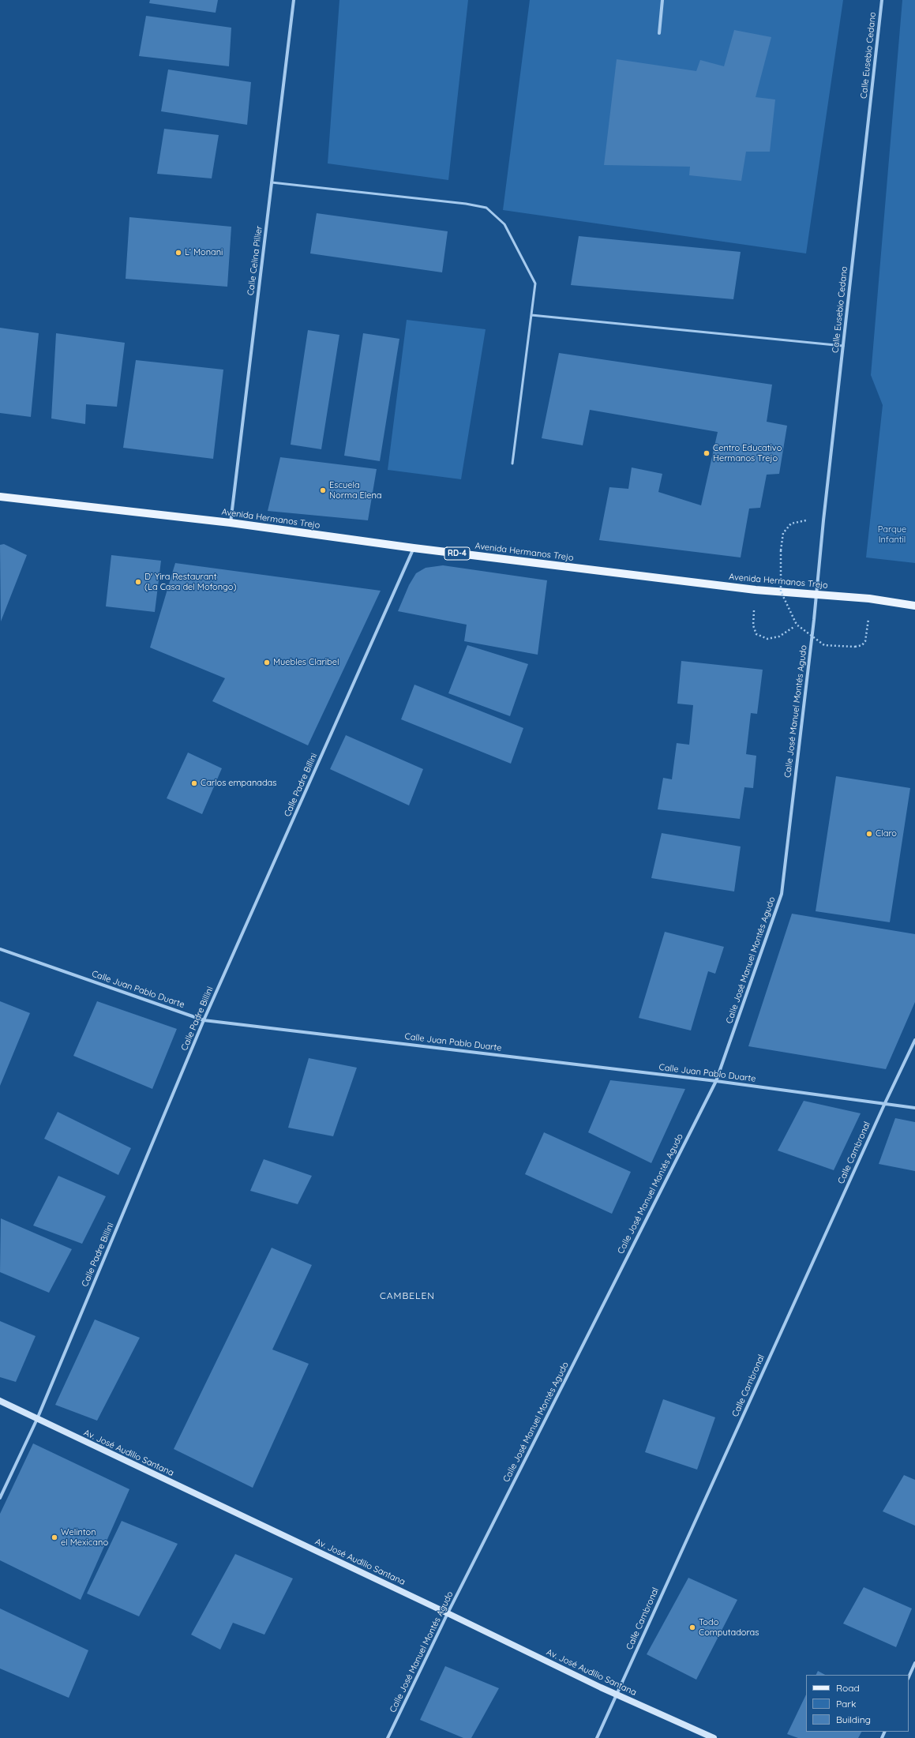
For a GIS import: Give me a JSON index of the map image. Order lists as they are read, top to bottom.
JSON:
{
  "streets": {
    "main road": ["Avenida Hermanos Trejo", "RD-4", "Av. José Audilio Santana"],
    "street": [
      "Calle Eusebio Cedano",
      "Calle Celina Pillier",
      "Calle José Manuel Montés Agudo",
      "Calle Padre Billini",
      "Calle Juan Pablo Duarte",
      "Calle Cambronal"
    ]
  },
  "crossings": [
    ["Calle Eusebio Cedano", "Avenida Hermanos Trejo"],
    ["Calle Eusebio Cedano", "Calle José Manuel Montés Agudo"],
    ["Calle Celina Pillier", "Avenida Hermanos Trejo"],
    ["Avenida Hermanos Trejo", "Calle Padre Billini"],
    ["Calle José Manuel Montés Agudo", "Calle Juan Pablo Duarte"],
    ["Calle José Manuel Montés Agudo", "Av. José Audilio Santana"],
    ["Calle Padre Billini", "Calle Juan Pablo Duarte"],
    ["Calle Padre Billini", "Av. José Audilio Santana"],
    ["Calle Juan Pablo Duarte", "Calle Cambronal"],
    ["Calle Cambronal", "Av. José Audilio Santana"]
  ],
  "districts": ["CAMBELEN"],
  "parks": ["Parque Infantil"],
  "places": [
    "L’ Monani",
    "Centro Educativo Hermanos Trejo",
    "Escuela Norma Elena",
    "D' Yira Restaurant (La Casa del Mofongo)",
    "Muebles Claribel",
    "Carlos empanadas",
    "Claro",
    "Welinton el Mexicano",
    "Todo Computadoras"
  ],
  "legend": ["Road", "Park", "Building"]
}
